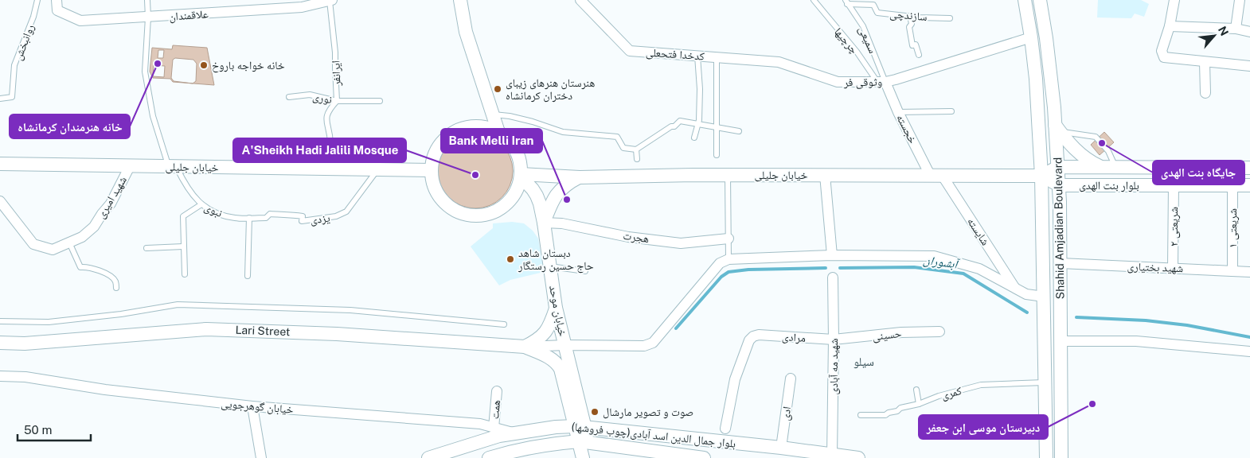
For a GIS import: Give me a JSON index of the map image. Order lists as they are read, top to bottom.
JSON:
{
  "streets": {
    "main road": [
      "خیابان جلیلی",
      "بلوار بنت الهدی",
      "Shahid Amjadian Boulevard",
      "خیابان موحد",
      "Lari Street",
      "بلوار جمال الدین اسد آبادی(چوب فروشها)"
    ],
    "street": [
      "علاقمندان",
      "کدخدا فتحعلی",
      "وثوقی فر",
      "خجسته",
      "شهید امیری",
      "شریعتی ۲",
      "شریعتی ۱",
      "شایسته",
      "هجرت",
      "شهید بختیاری",
      "حسینی",
      "مرادی",
      "شهید مه آبادی",
      "خیابان گوهرجویی",
      "همت",
      "ادی"
    ],
    "lane": [
      "سازندچی",
      "سمیعی",
      "چرچیها",
      "روانبخش",
      "ایرانفر",
      "نوری",
      "نبوی",
      "یزدی",
      "کمری"
    ]
  },
  "crossings": [
    ["علاقمندان", "ایرانفر"],
    ["علاقمندان", "نبوی"],
    ["سازندچی", "سمیعی"],
    ["سمیعی", "چرچیها"],
    ["سمیعی", "وثوقی فر"],
    ["سمیعی", "خجسته"],
    ["چرچیها", "وثوقی فر"],
    ["چرچیها", "خجسته"],
    ["کدخدا فتحعلی", "وثوقی فر"],
    ["ایرانفر", "نوری"],
    ["وثوقی فر", "خجسته"],
    ["وثوقی فر", "Shahid Amjadian Boulevard"],
    ["خجسته", "خیابان جلیلی"],
    ["خجسته", "شایسته"],
    ["خیابان جلیلی", "بلوار بنت الهدی"],
    ["خیابان جلیلی", "شهید امیری"],
    ["خیابان جلیلی", "نبوی"],
    ["خیابان جلیلی", "یزدی"],
    ["خیابان جلیلی", "Shahid Amjadian Boulevard"],
    ["خیابان جلیلی", "شایسته"],
    ["خیابان جلیلی", "خیابان موحد"],
    ["بلوار بنت الهدی", "شریعتی ۲"],
    ["بلوار بنت الهدی", "Shahid Amjadian Boulevard"],
    ["بلوار بنت الهدی", "شریعتی ۱"],
    ["نبوی", "یزدی"],
    ["شریعتی ۲", "شهید بختیاری"],
    ["Shahid Amjadian Boulevard", "شهید بختیاری"],
    ["Shahid Amjadian Boulevard", "کمری"],
    ["شریعتی ۱", "شهید بختیاری"],
    ["هجرت", "خیابان موحد"],
    ["خیابان موحد", "بلوار جمال الدین اسد آبادی(چوب فروشها)"],
    ["حسینی", "مرادی"],
    ["حسینی", "شهید مه آبادی"],
    ["مرادی", "شهید مه آبادی"],
    ["شهید مه آبادی", "بلوار جمال الدین اسد آبادی(چوب فروشها)"],
    ["خیابان گوهرجویی", "همت"],
    ["خیابان گوهرجویی", "بلوار جمال الدین اسد آبادی(چوب فروشها)"],
    ["ادی", "بلوار جمال الدین اسد آبادی(چوب فروشها)"]
  ],
  "districts": ["سیلو"],
  "water": ["آبشوران"],
  "places": [
    "خانه هنرمندان کرمانشاه",
    "خانه خواجه باروخ",
    "هنرستان هنرهای زیبای دختران کرمانشاه",
    "جایگاه بنت الهدی",
    "A'Sheikh Hadi Jalili Mosque",
    "Bank Melli Iran",
    "دبستان شاهد حاج حسین رستگار",
    "دبیرستان موسی ابن جعفر",
    "صوت و تصویر مارشال"
  ],
  "scale_bar": "50 m",
  "north": "top right"
}
